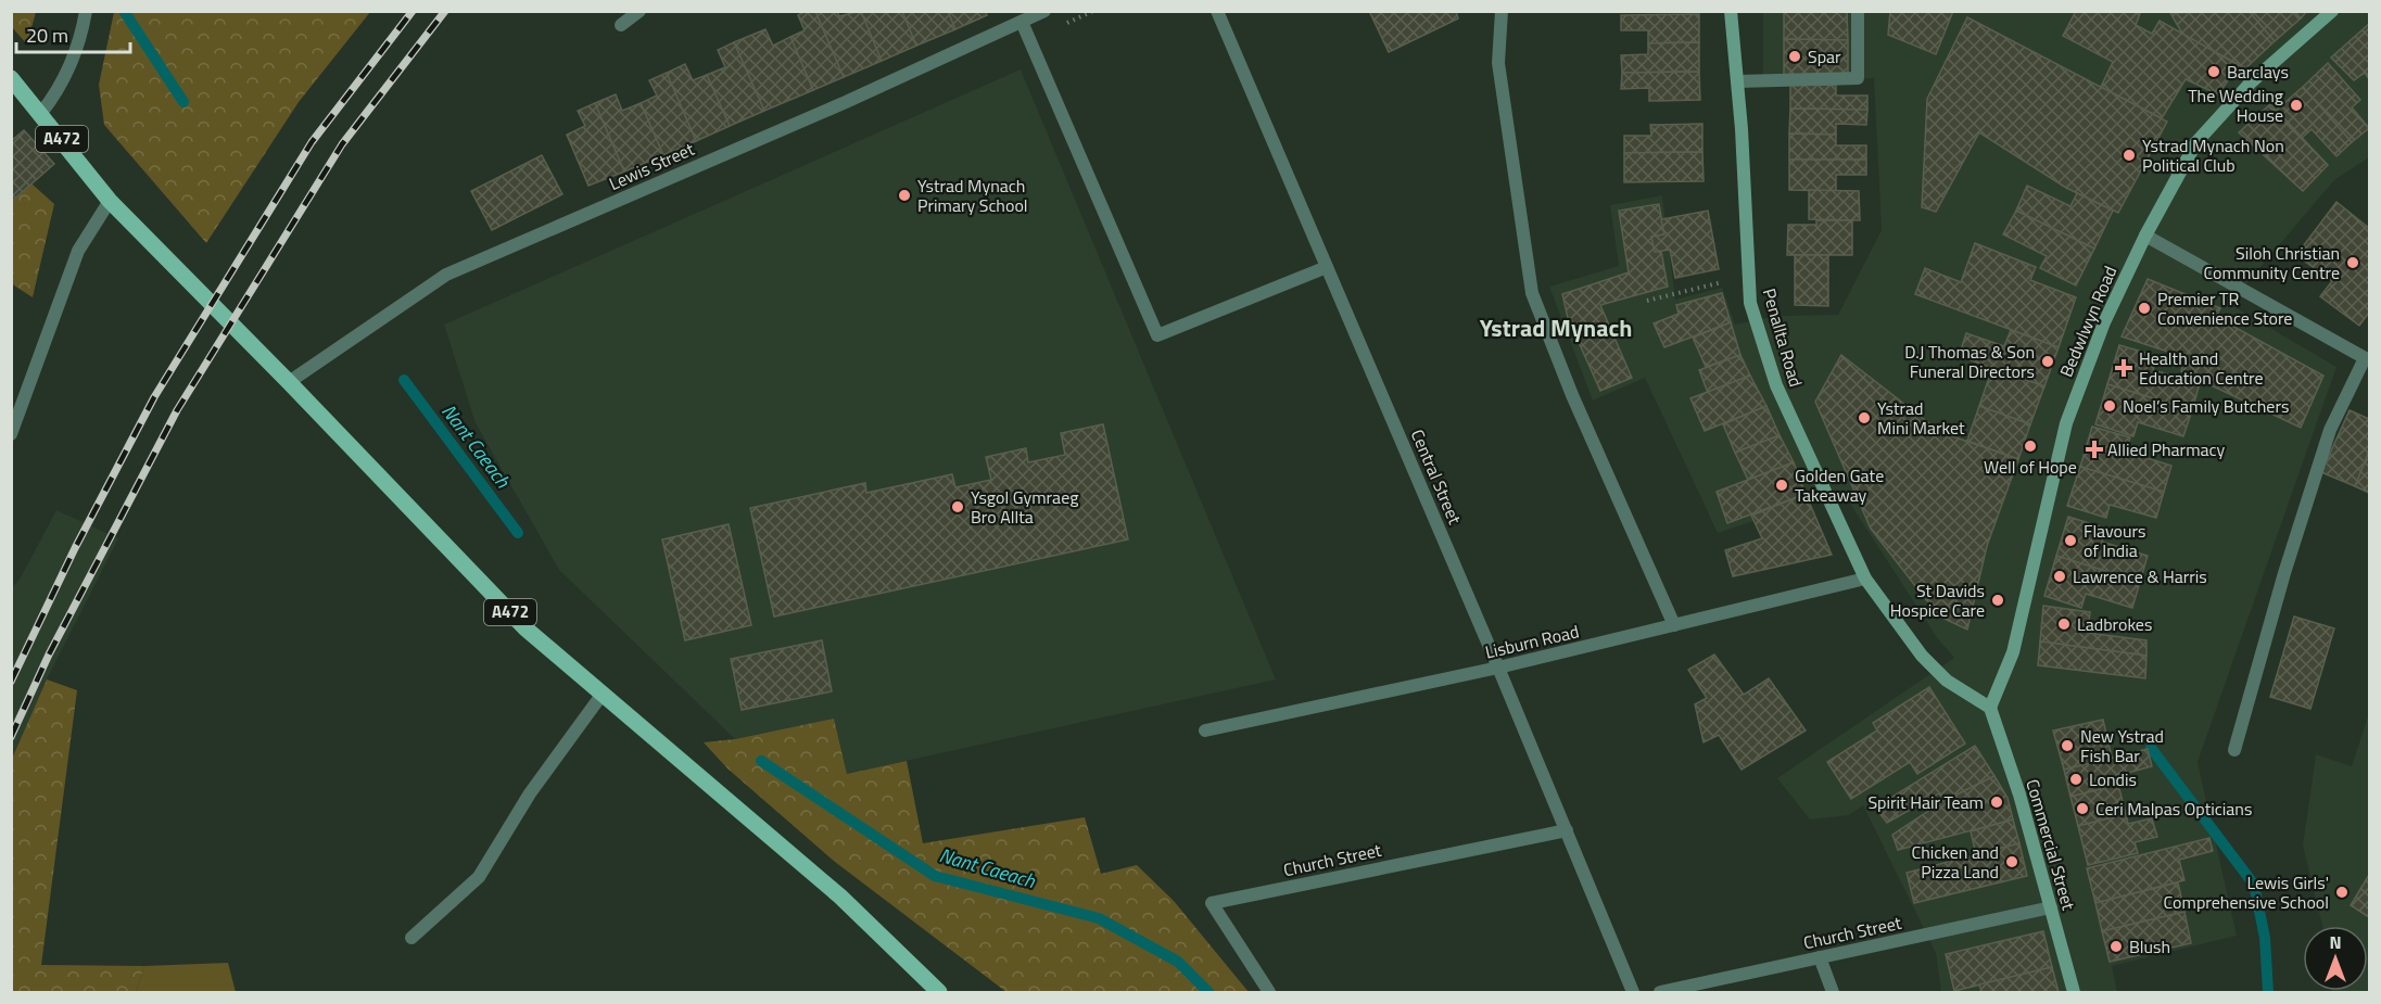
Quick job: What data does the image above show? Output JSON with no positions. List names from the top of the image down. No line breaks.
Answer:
{"streets":{"main road":["A472"],"street":["Lewis Street","Bedwlwyn Road","Penallta Road","Central Street","Lisburn Road","Commercial Street","Church Street"]},"crossings":[["A472","Lewis Street"],["Bedwlwyn Road","Penallta Road"],["Bedwlwyn Road","Commercial Street"],["Penallta Road","Lisburn Road"],["Penallta Road","Commercial Street"],["Central Street","Lisburn Road"],["Central Street","Church Street"],["Commercial Street","Church Street"]],"districts":["Ystrad Mynach"],"water":["Nant Caeach"],"places":{"other":["Spar","Barclays","The Wedding House","Ystrad Mynach Non Political Club","Ystrad Mynach Primary School","Siloh Christian Community Centre","Premier TR Convenience Store","D.J Thomas & Son Funeral Directors","Noel’s Family Butchers","Ystrad Mini Market","Well of Hope","Golden Gate Takeaway","Ysgol Gymraeg Bro Allta","Flavours of India","Lawrence & Harris","St Davids Hospice Care","Ladbrokes","New Ystrad Fish Bar","Londis","Spirit Hair Team","Ceri Malpas Opticians","Chicken and Pizza Land","Lewis Girls' Comprehensive School","Blush"],"health":["Health and Education Centre","Allied Pharmacy"]},"scale_bar":"20 m","north":"top"}
